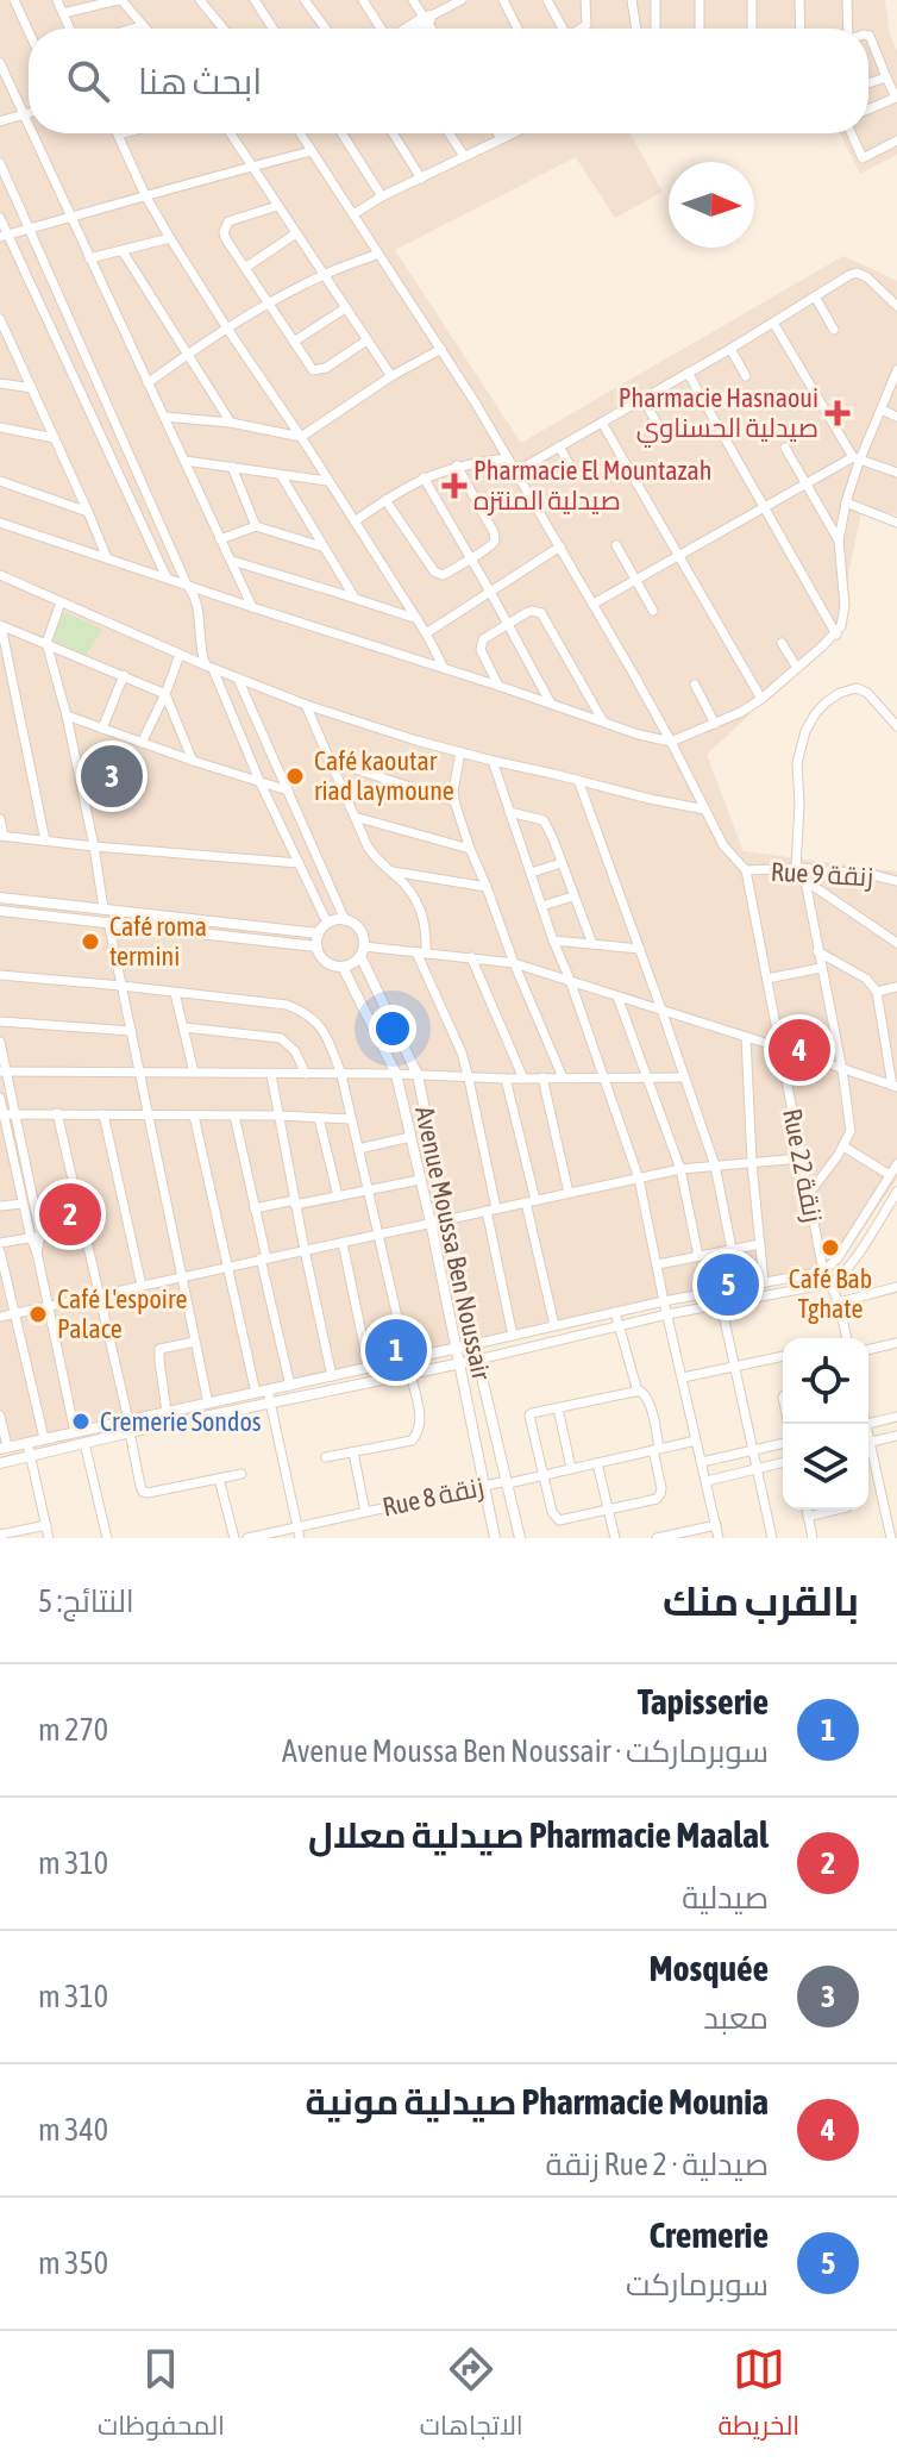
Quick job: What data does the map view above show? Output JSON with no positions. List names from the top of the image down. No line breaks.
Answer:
{"streets":{"street":["Rue 9 زنقة","Rue 22 زنقة","Avenue Moussa Ben Noussair","Rue 8 زنقة"]},"crossings":[["Rue 9 زنقة","Rue 22 زنقة"],["Avenue Moussa Ben Noussair","Rue 8 زنقة"]],"places":{"health":["Pharmacie Hasnaoui صيدلية الحسناوي","Pharmacie El Mountazah صيدلية المنتزه"],"other":["Café kaoutar riad laymoune","Café roma termini","Café Bab Tghate","Café L'espoire Palace","Cremerie Sondos"]},"north":"right","page":{"search":"ابحث هنا","pins":["3","4","2","5","1"],"heading":["بالقرب منك","النتائج: 5"],"list":[{"mark":"1","name":"Tapisserie","note":"سوبرماركت · Avenue Moussa Ben Noussair","value":"270 m"},{"mark":"2","name":"Pharmacie Maalal صيدلية معلال","note":"صيدلية","value":"310 m"},{"mark":"3","name":"Mosquée","note":"معبد","value":"310 m"},{"mark":"4","name":"Pharmacie Mounia صيدلية مونية","note":"صيدلية · Rue 2 زنقة","value":"340 m"},{"mark":"5","name":"Cremerie","note":"سوبرماركت","value":"350 m"}],"nav":["الخريطة","الاتجاهات","المحفوظات"]}}
